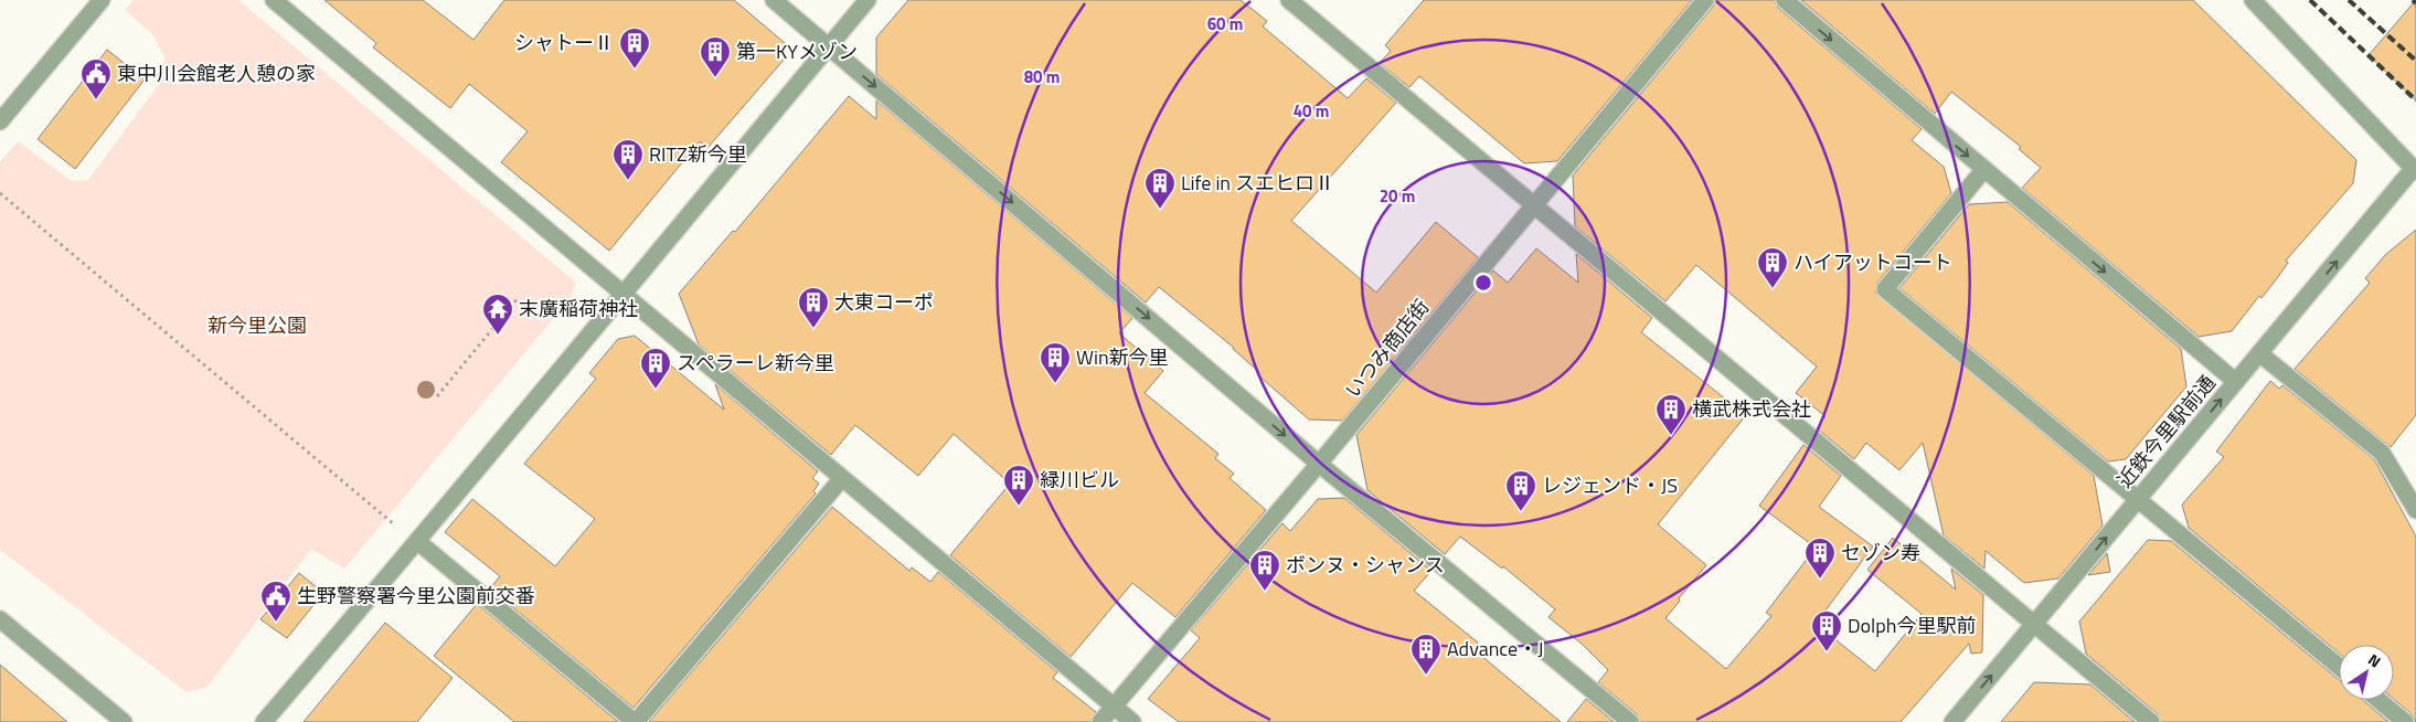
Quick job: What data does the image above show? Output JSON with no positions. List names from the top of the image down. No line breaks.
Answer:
{"streets":{"street":["いつみ商店街","近鉄今里駅前通"]},"one_way":["近鉄今里駅前通"],"parks":["新今里公園"],"places":{"building":["シャトーⅡ","第一KYメゾン","RITZ新今里","Life in スエヒロⅡ","ハイアットコート","大東コーポ","Win新今里","スペラーレ新今里","横武株式会社","緑川ビル","レジェンド・JS","セゾン寿","ボンヌ・シャンス","Dolph今里駅前","Advance・J"],"public building":["東中川会館老人憩の家","生野警察署今里公園前交番"],"temple":["末廣稲荷神社"]},"north":"top right","rings":["60 m","80 m","40 m","20 m"]}
